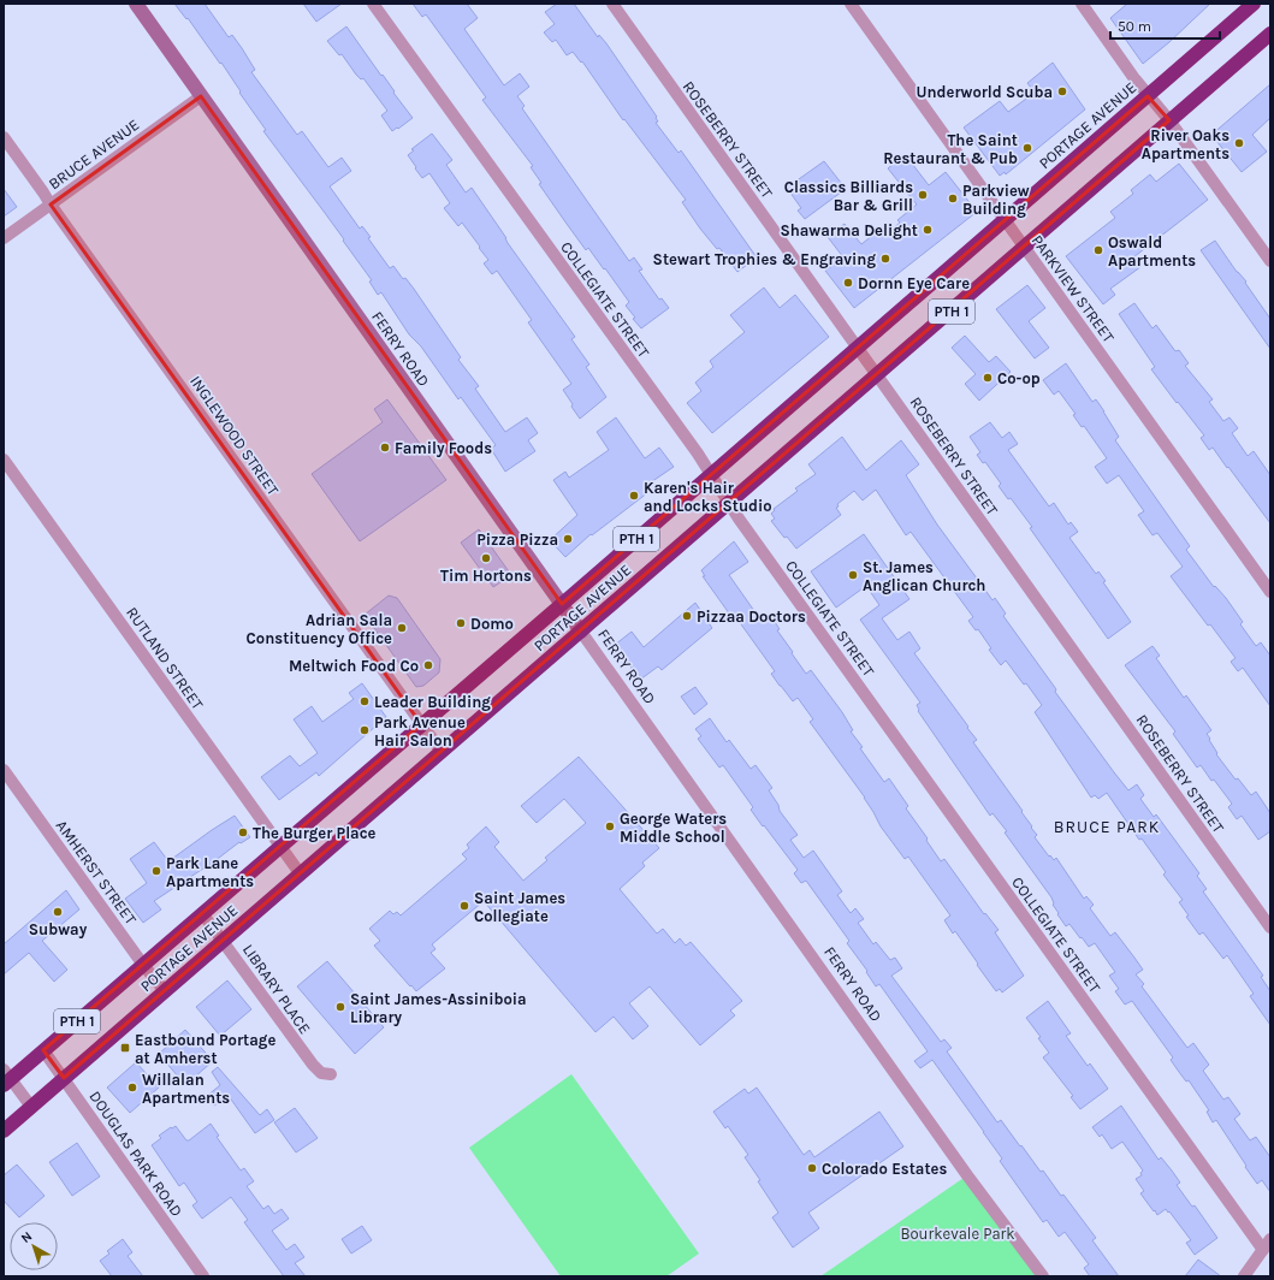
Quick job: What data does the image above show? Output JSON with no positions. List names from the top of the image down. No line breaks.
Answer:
{"streets":{"highway":["PORTAGE AVENUE","PTH 1"],"main road":["FERRY ROAD"],"street":["ROSEBERRY STREET","BRUCE AVENUE","PARKVIEW STREET","COLLEGIATE STREET","INGLEWOOD STREET","RUTLAND STREET","AMHERST STREET","LIBRARY PLACE","DOUGLAS PARK ROAD"]},"crossings":[["PORTAGE AVENUE","ROSEBERRY STREET"],["PORTAGE AVENUE","PARKVIEW STREET"],["PORTAGE AVENUE","COLLEGIATE STREET"],["PORTAGE AVENUE","FERRY ROAD"],["PORTAGE AVENUE","INGLEWOOD STREET"],["PORTAGE AVENUE","RUTLAND STREET"],["PORTAGE AVENUE","AMHERST STREET"],["PORTAGE AVENUE","LIBRARY PLACE"],["PORTAGE AVENUE","DOUGLAS PARK ROAD"],["BRUCE AVENUE","FERRY ROAD"],["BRUCE AVENUE","INGLEWOOD STREET"]],"districts":["BRUCE PARK"],"parks":["Bourkevale Park"],"places":{"other":["Underworld Scuba","River Oaks Apartments","The Saint Restaurant & Pub","Classics Billiards Bar & Grill","Parkview Building","Shawarma Delight","Oswald Apartments","Stewart Trophies & Engraving","Dornn Eye Care","Co-op","Family Foods","Karen's Hair and Locks Studio","Pizza Pizza","Tim Hortons","St. James Anglican Church","Pizzaa Doctors","Domo","Adrian Sala Constituency Office","Meltwich Food Co","Leader Building","Park Avenue Hair Salon","George Waters Middle School","The Burger Place","Park Lane Apartments","Saint James Collegiate","Subway","Saint James-Assiniboia Library","Willalan Apartments","Colorado Estates"],"transit":["Eastbound Portage at Amherst"]},"scale_bar":"50 m","north":"top left"}
